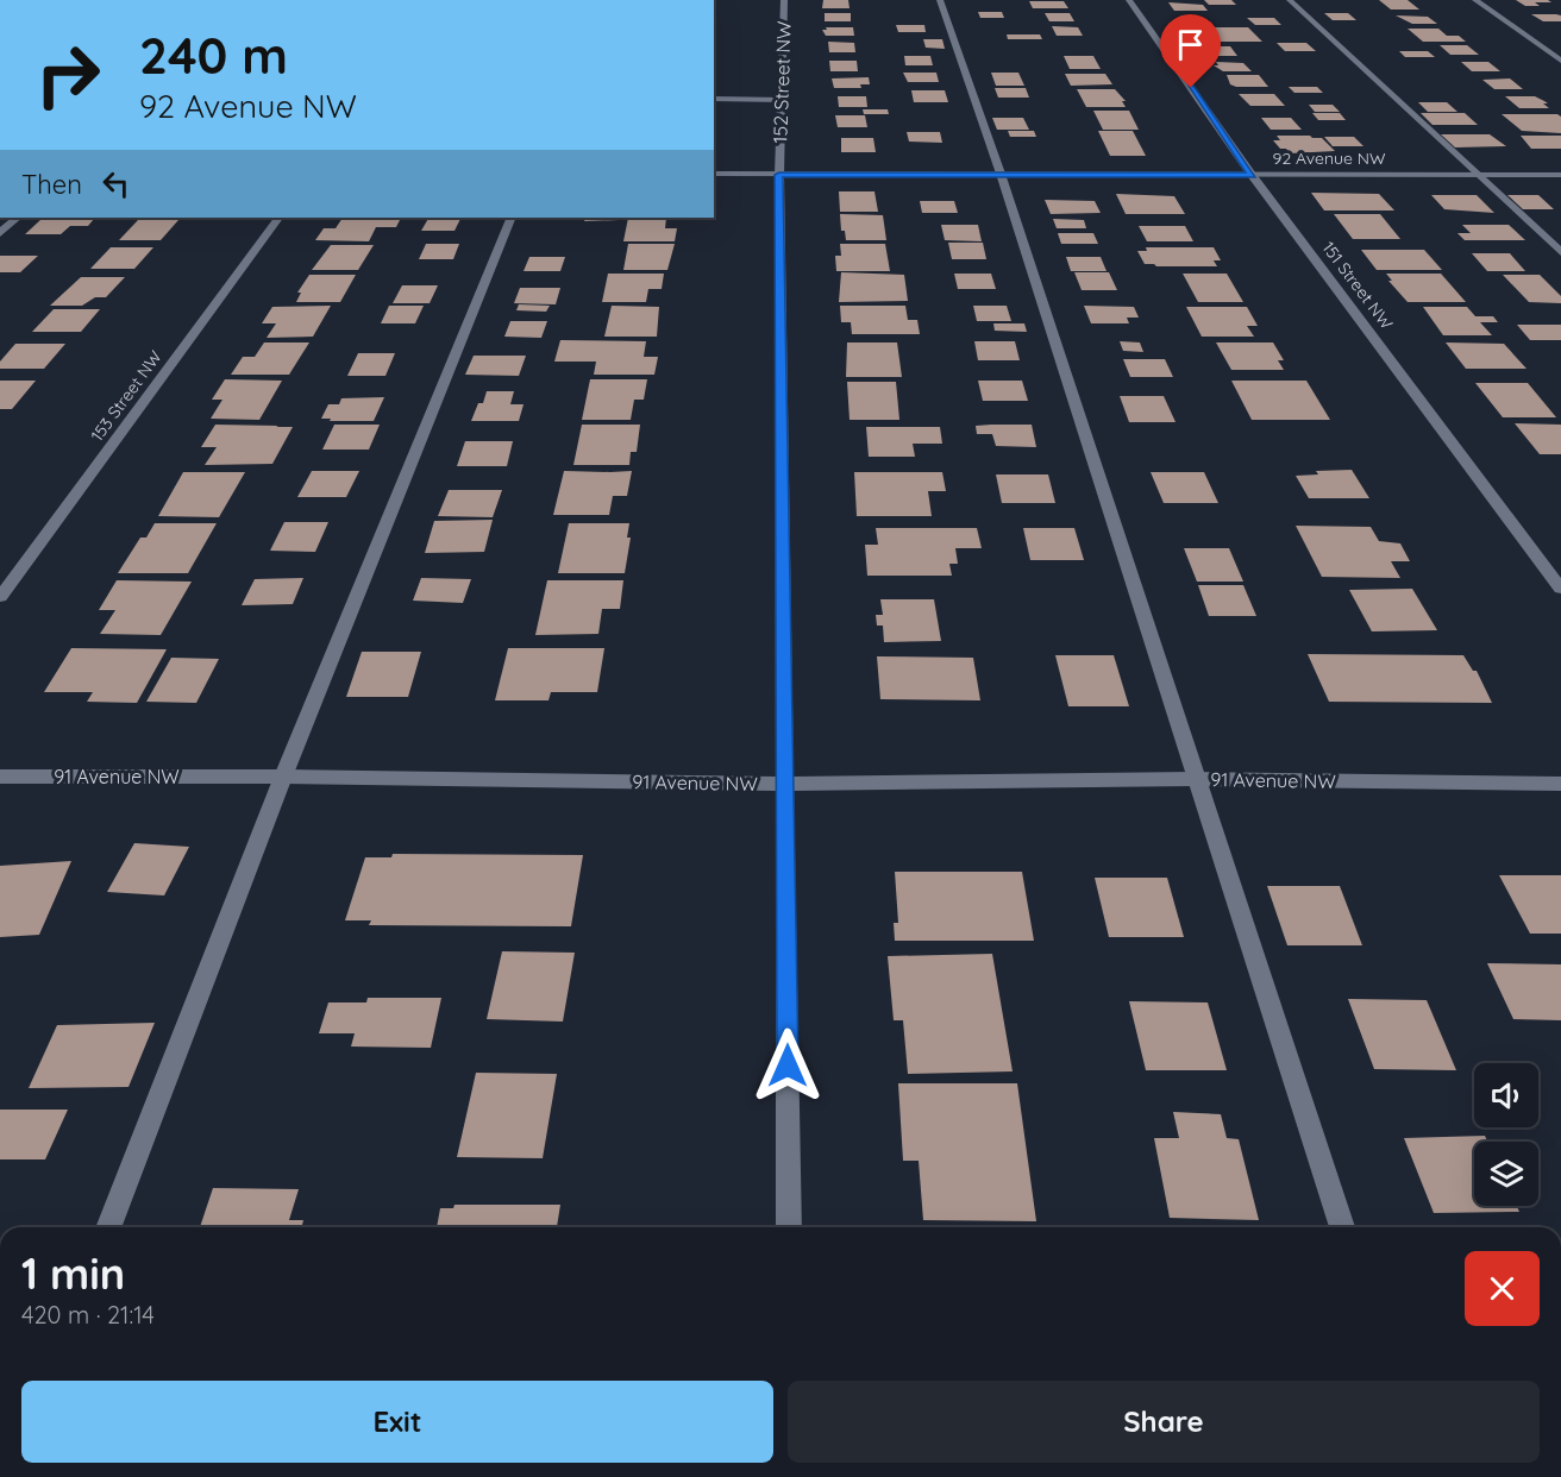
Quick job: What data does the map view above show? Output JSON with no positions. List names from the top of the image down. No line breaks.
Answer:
{"streets":{"street":["152 Street NW","92 Avenue NW","151 Street NW","153 Street NW","91 Avenue NW"]},"crossings":[["152 Street NW","92 Avenue NW"],["152 Street NW","91 Avenue NW"],["92 Avenue NW","151 Street NW"]],"page":{"turn":["240 m","92 Avenue NW"],"then":"Then","heading":["1 min","420 m · 21:14"],"buttons":["Exit","Share"]}}
